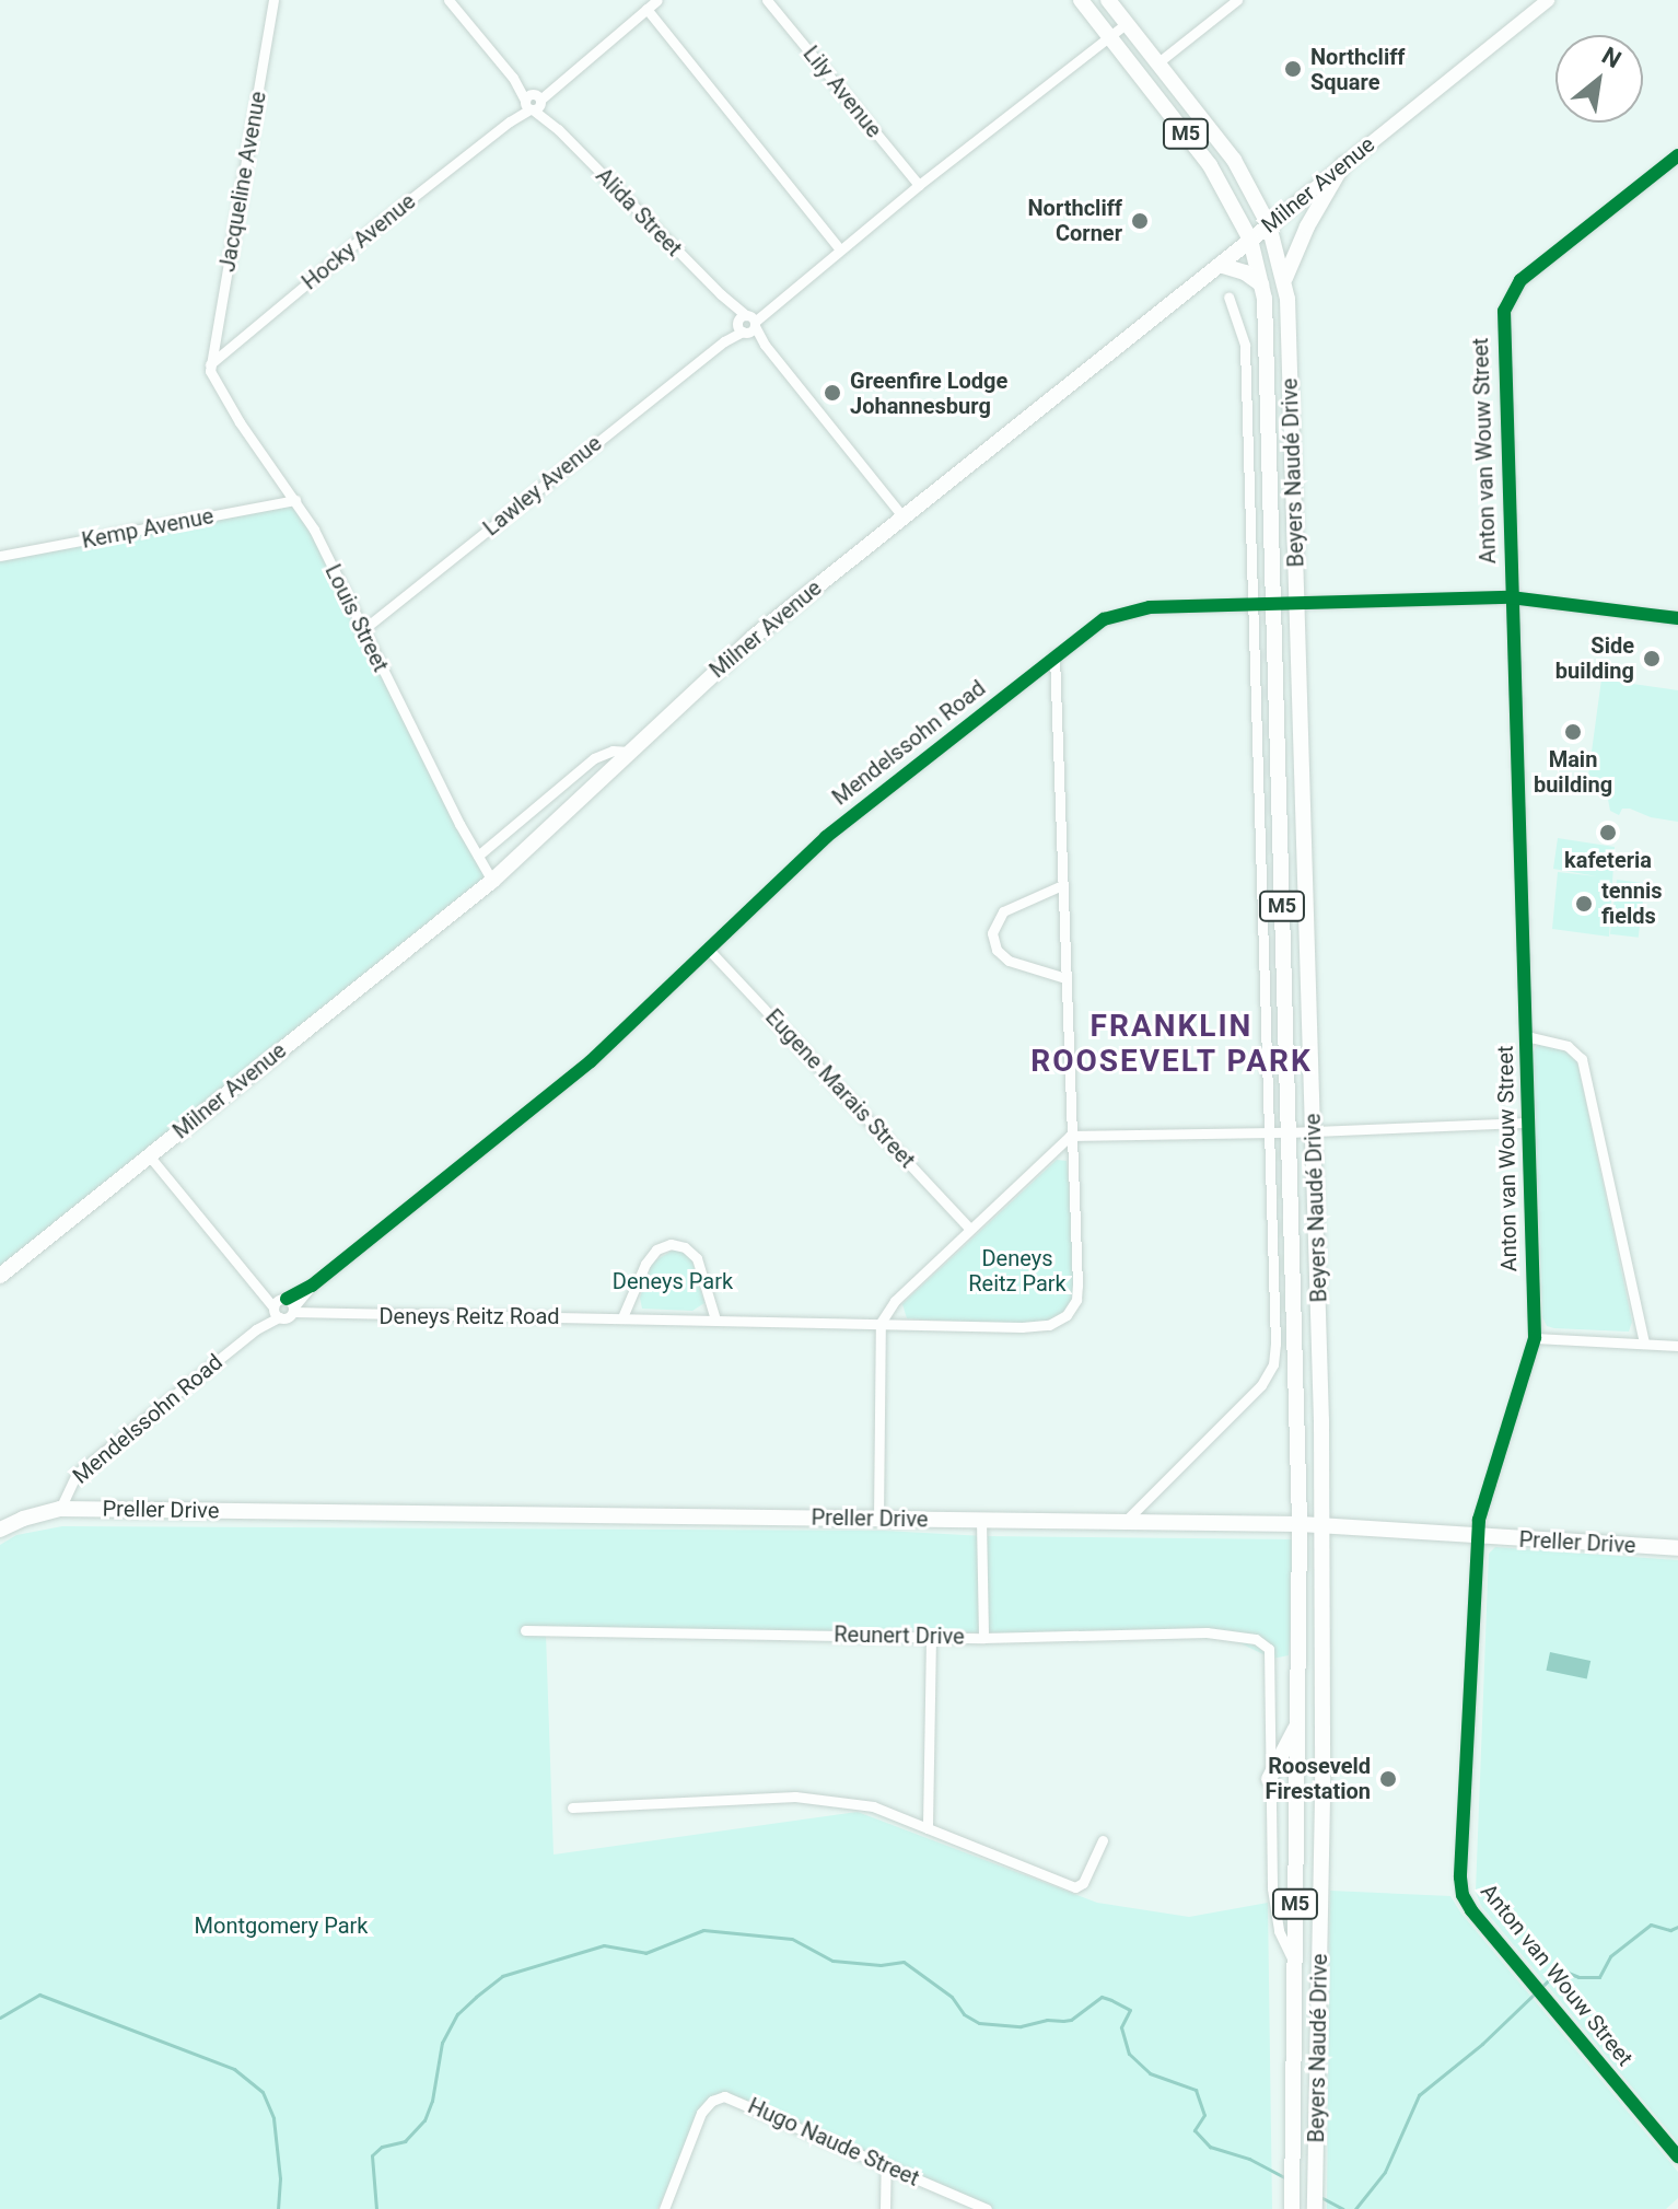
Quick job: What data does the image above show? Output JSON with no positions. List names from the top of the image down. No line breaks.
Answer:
{"streets":{"main road":["M5","Milner Avenue","Beyers Naudé Drive","Mendelssohn Road","Preller Drive"],"street":["Lily Avenue","Jacqueline Avenue","Alida Street","Hocky Avenue","Anton van Wouw Street","Lawley Avenue","Kemp Avenue","Louis Street","Eugene Marais Street","Deneys Reitz Road","Reunert Drive","Hugo Naude Street"]},"crossings":[["Lily Avenue","Lawley Avenue"],["Jacqueline Avenue","Hocky Avenue"],["Jacqueline Avenue","Louis Street"],["Milner Avenue","Alida Street"],["Milner Avenue","Beyers Naudé Drive"],["Milner Avenue","Louis Street"],["Alida Street","Hocky Avenue"],["Alida Street","Lawley Avenue"],["Hocky Avenue","Louis Street"],["Anton van Wouw Street","Mendelssohn Road"],["Anton van Wouw Street","Preller Drive"],["Beyers Naudé Drive","Lawley Avenue"],["Beyers Naudé Drive","Mendelssohn Road"],["Beyers Naudé Drive","Preller Drive"],["Beyers Naudé Drive","Reunert Drive"],["Lawley Avenue","Louis Street"],["Kemp Avenue","Louis Street"],["Mendelssohn Road","Eugene Marais Street"],["Mendelssohn Road","Deneys Reitz Road"],["Mendelssohn Road","Preller Drive"]],"districts":["FRANKLIN ROOSEVELT PARK"],"parks":["Deneys Reitz Park","Deneys Park","Montgomery Park"],"places":["Northcliff Square","Northcliff Corner","Greenfire Lodge Johannesburg","Side building","Main building","kafeteria","tennis fields","Rooseveld Firestation"],"north":"top right"}
